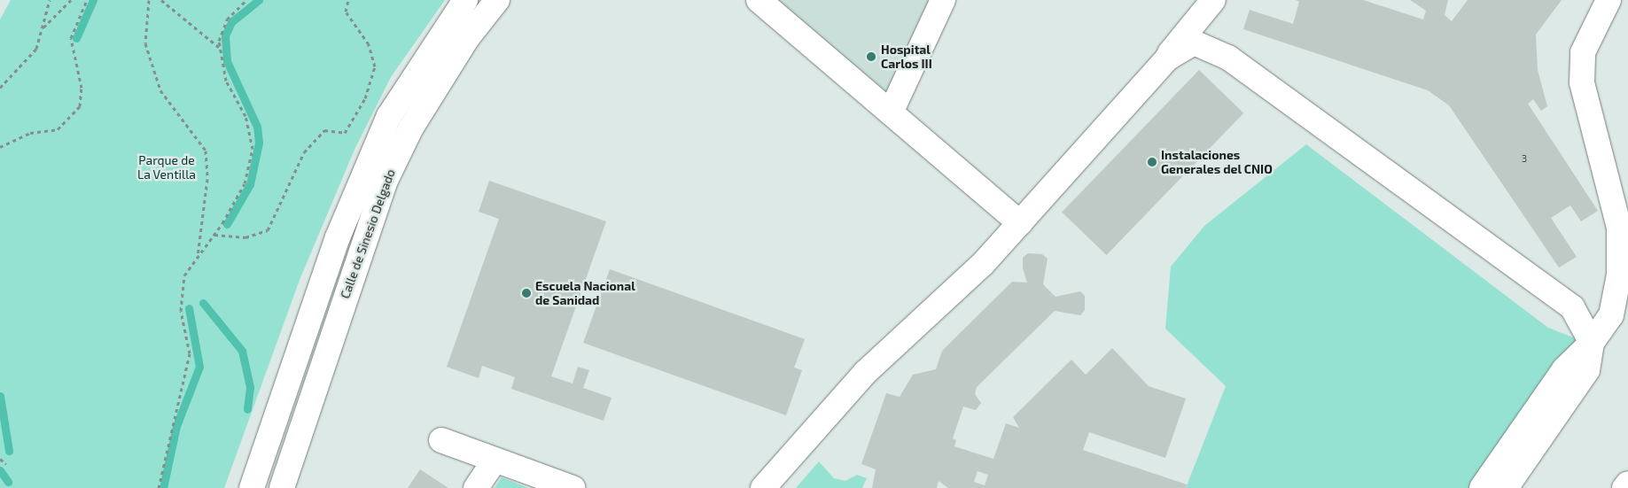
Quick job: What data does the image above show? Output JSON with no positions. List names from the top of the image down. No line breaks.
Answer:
{"streets":{"main road":["Calle de Sinesio Delgado"]},"parks":["Parque de La Ventilla"],"places":["Hospital Carlos III","Instalaciones Generales del CNIO","Escuela Nacional de Sanidad"],"house_numbers":["3"]}
